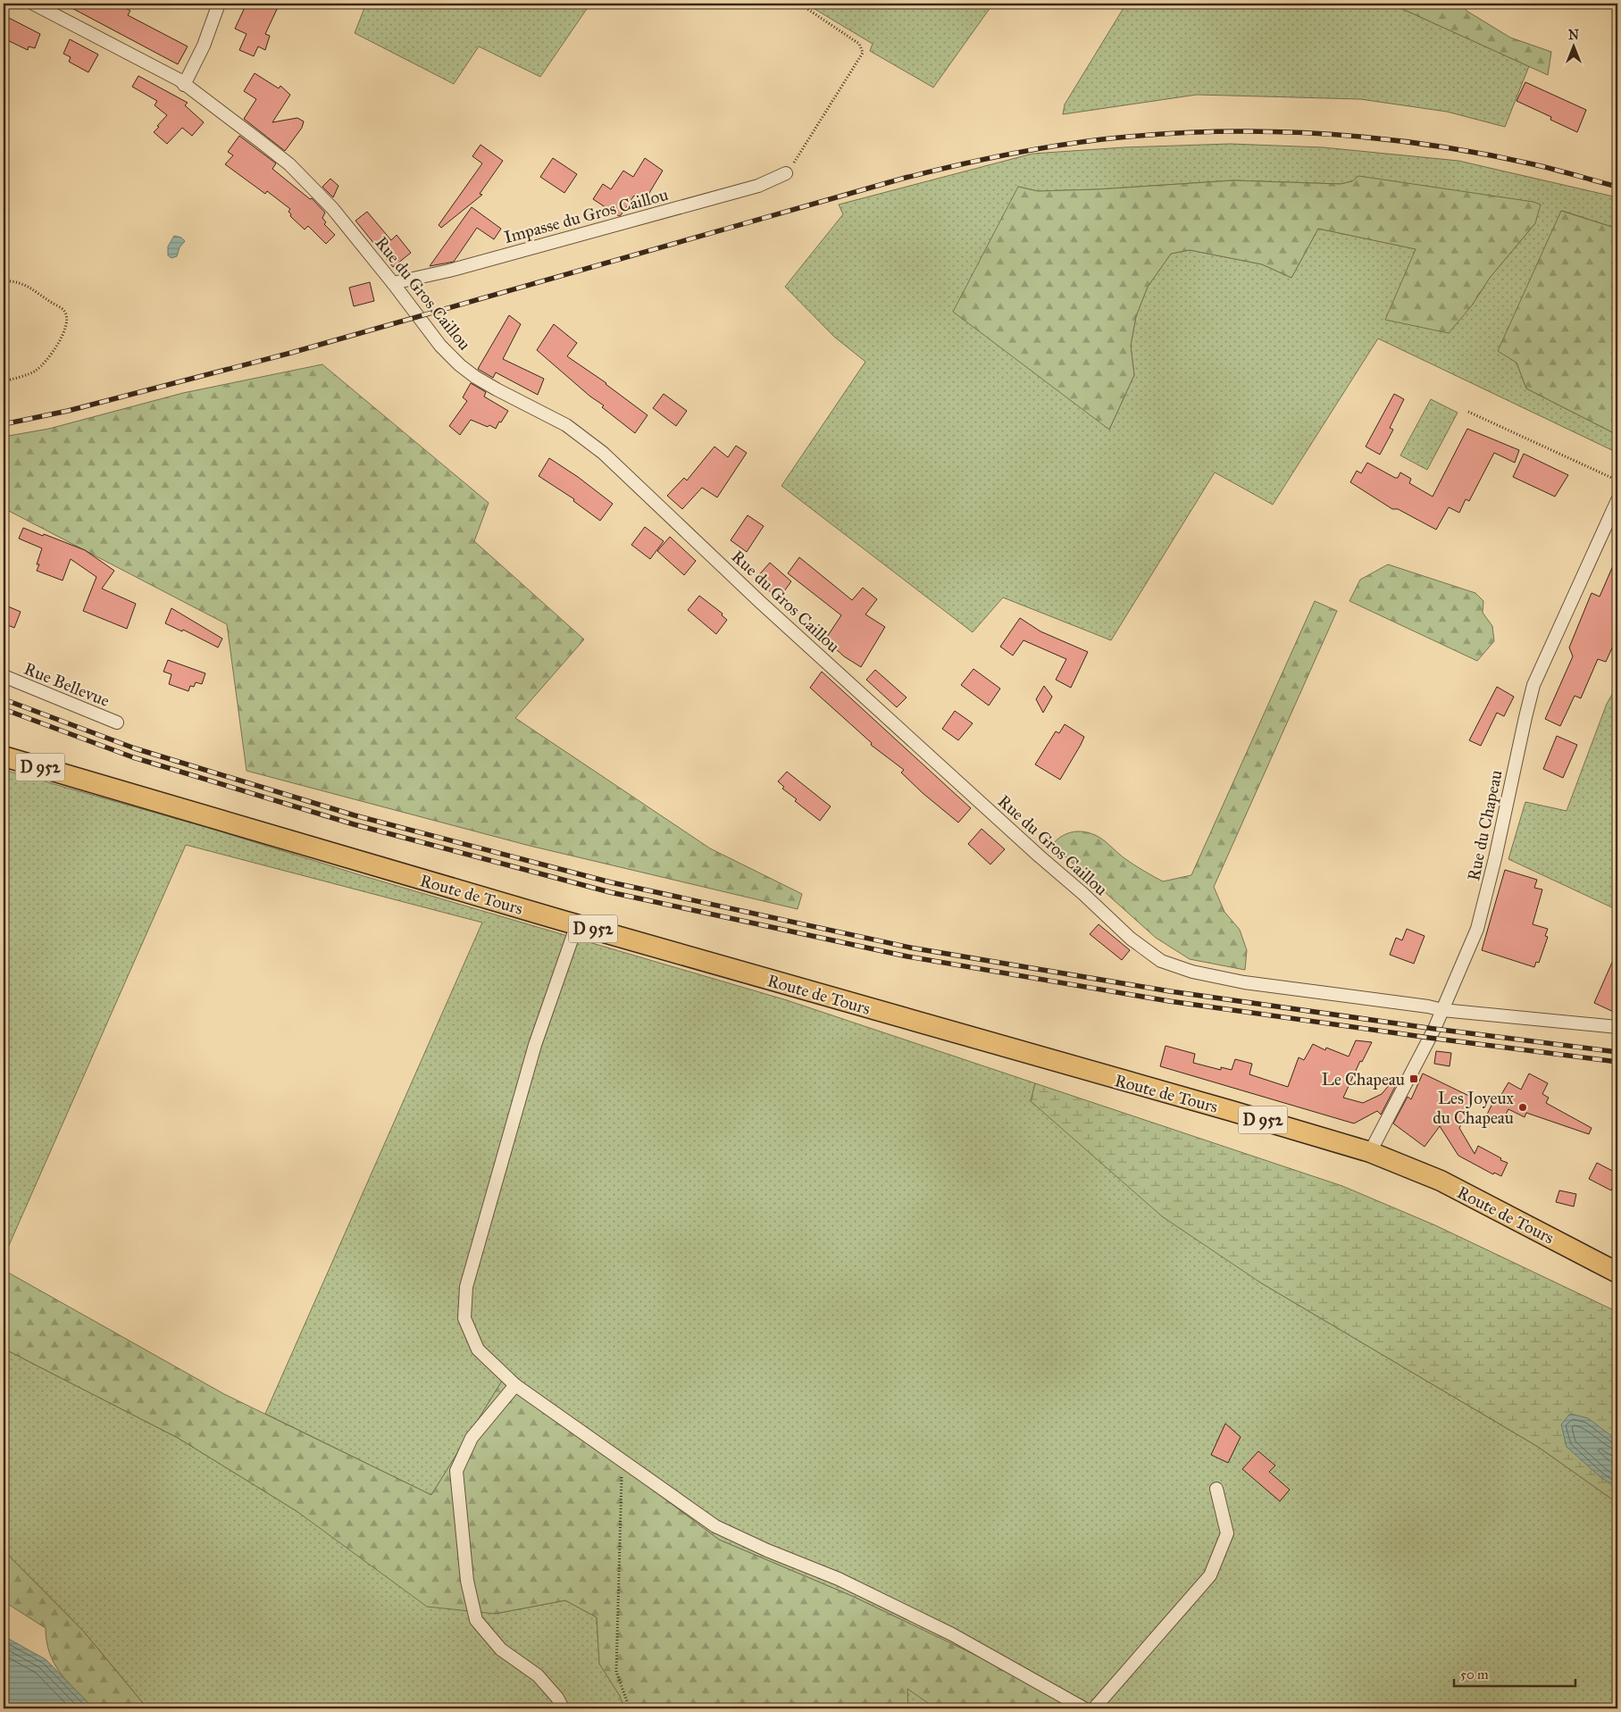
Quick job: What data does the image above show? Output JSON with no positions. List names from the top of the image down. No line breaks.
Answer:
{"streets":{"main road":["D 952","Route de Tours"],"street":["Impasse du Gros Caillou","Rue du Gros Caillou","Rue Bellevue","Rue du Chapeau"]},"crossings":[["Impasse du Gros Caillou","Rue du Gros Caillou"],["Rue du Gros Caillou","Rue du Chapeau"],["Rue du Chapeau","Route de Tours"]],"places":{"transit":["Le Chapeau"],"other":["Les Joyeux du Chapeau"]},"scale_bar":"50 m","north":"top"}
